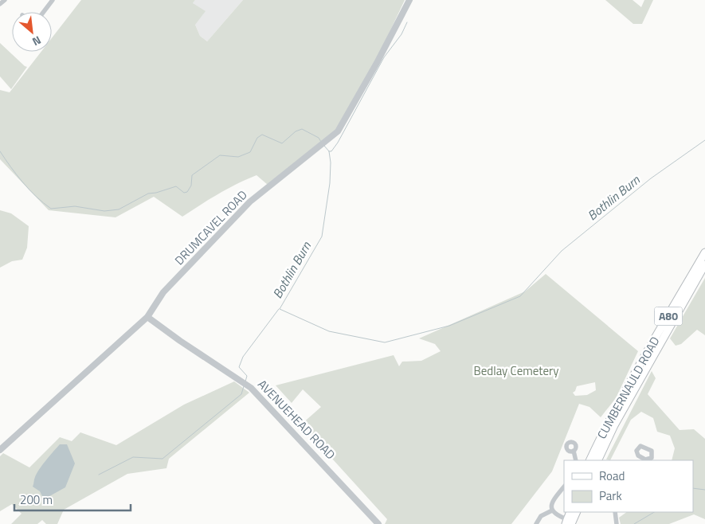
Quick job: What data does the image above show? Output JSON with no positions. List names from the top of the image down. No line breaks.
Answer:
{"streets":{"main road":["A80","CUMBERNAULD ROAD"],"street":["DRUMCAVEL ROAD","AVENUEHEAD ROAD"]},"crossings":[["DRUMCAVEL ROAD","AVENUEHEAD ROAD"]],"water":["Bothlin Burn"],"parks":["Bedlay Cemetery"],"legend":["Road","Park"],"scale_bar":"200 m","north":"bottom right"}
